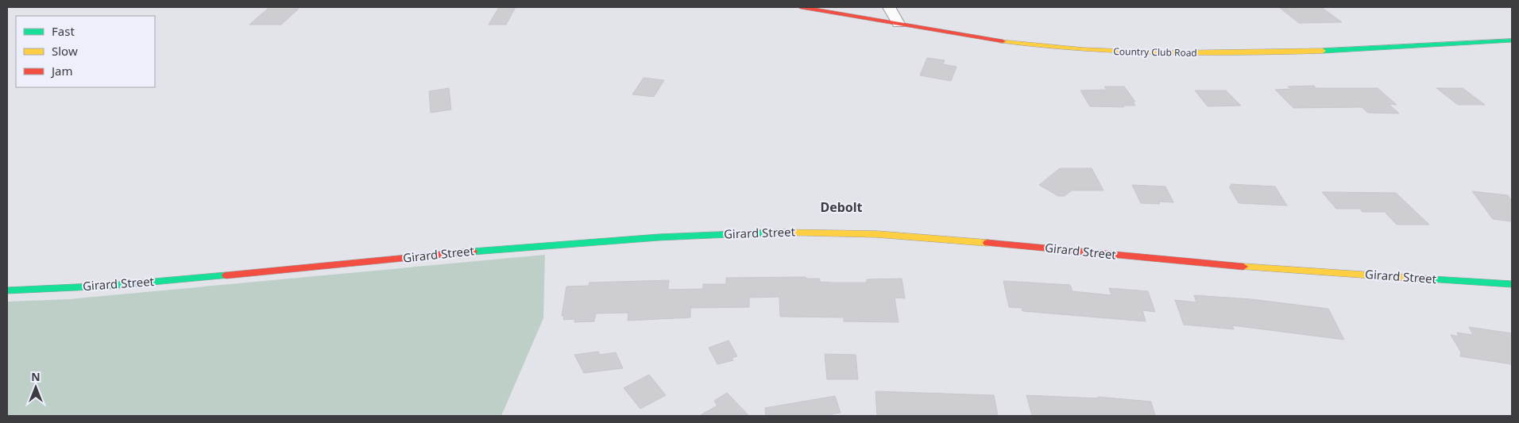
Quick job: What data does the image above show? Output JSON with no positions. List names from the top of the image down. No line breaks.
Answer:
{"streets":{"street":["Country Club Road","Girard Street"]},"districts":["Debolt"],"legend":["Fast","Slow","Jam"],"north":"top"}
